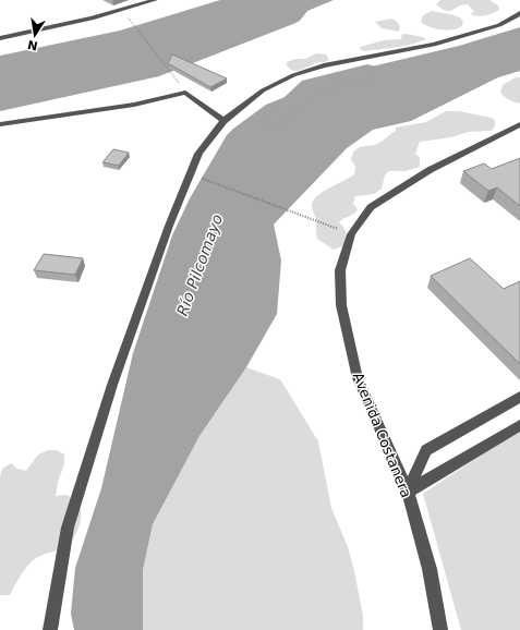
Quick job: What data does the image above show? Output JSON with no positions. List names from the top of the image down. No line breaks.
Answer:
{"streets":{"street":["Avenida Costanera"]},"water":["Río Pilcomayo"],"north":"bottom"}
